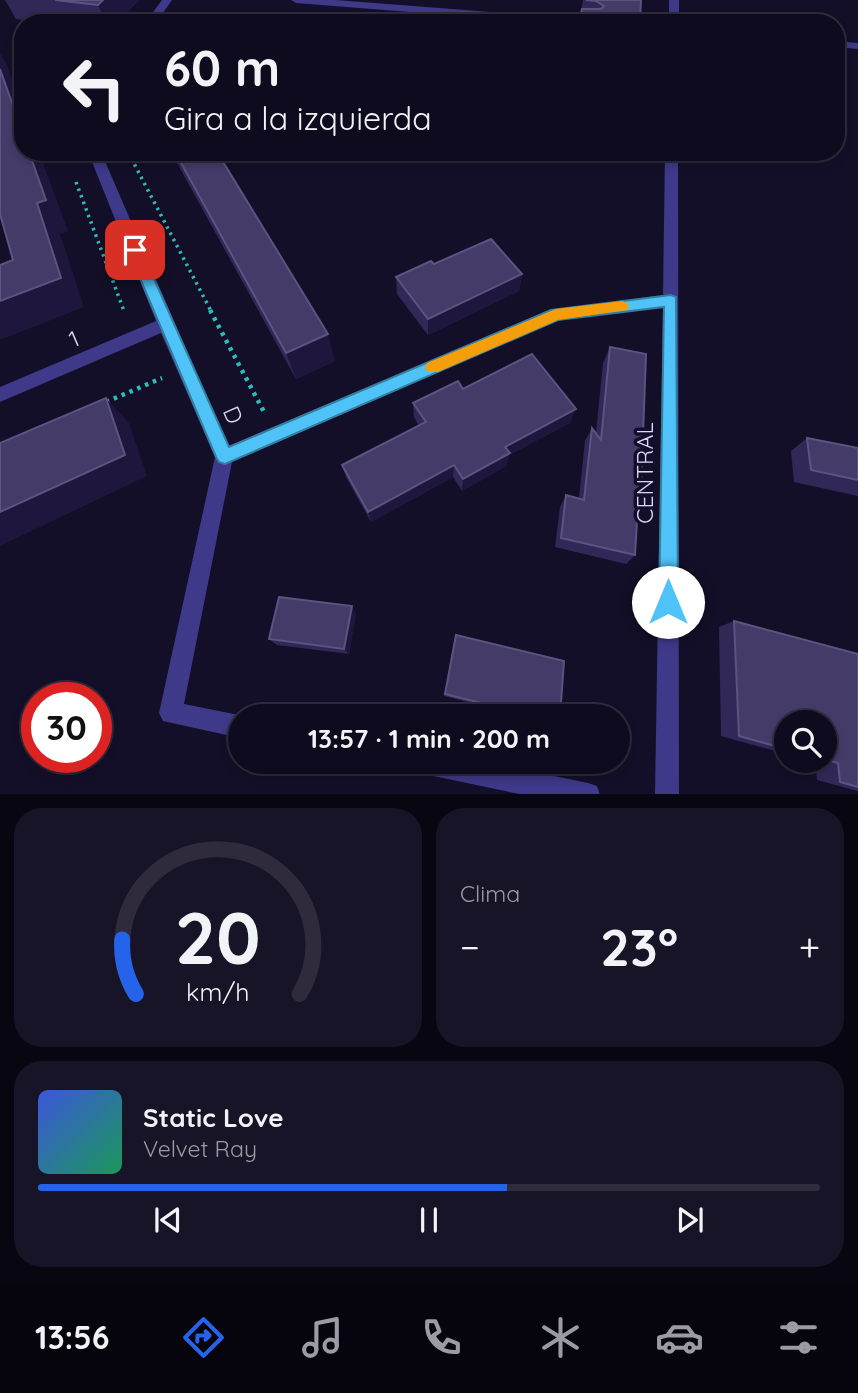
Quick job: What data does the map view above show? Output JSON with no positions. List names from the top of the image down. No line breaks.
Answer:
{"streets":{"street":["1","D","CENTRAL"]},"crossings":[["1","D"]],"page":{"turn":["60 m","Gira a la izquierda"],"limit":"30","trip":"13:57 · 1 min · 200 m","tile":"Clima","heat":["−","23°","+"],"song":["Static Love","Velvet Ray"],"tabs":"13:56","gauge":["20","km/h"]}}
